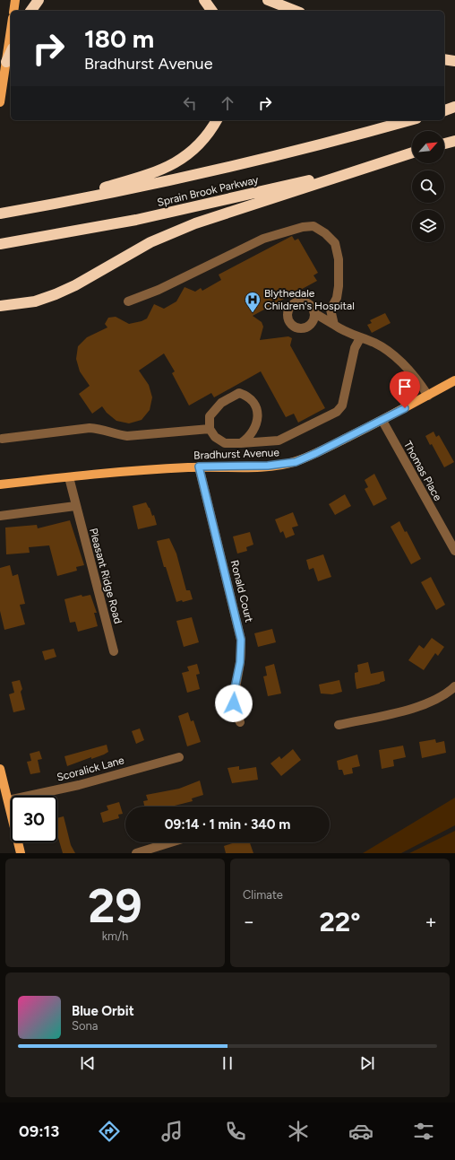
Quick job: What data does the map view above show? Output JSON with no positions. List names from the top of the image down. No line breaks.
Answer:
{"streets":{"highway":["Sprain Brook Parkway"],"main road":["Bradhurst Avenue"],"street":["Thomas Place","Pleasant Ridge Road","Ronald Court","Scoralick Lane"]},"crossings":[["Bradhurst Avenue","Thomas Place"],["Bradhurst Avenue","Pleasant Ridge Road"],["Bradhurst Avenue","Ronald Court"]],"places":{"hospital":["Blythedale Children's Hospital"]},"north":"top right","page":{"turn":["180 m","Bradhurst Avenue"],"limit":"30","trip":"09:14 · 1 min · 340 m","tile":[["29","km/h"],"Climate"],"heat":["−","22°","+"],"song":["Blue Orbit","Sona"],"tabs":"09:13"}}
